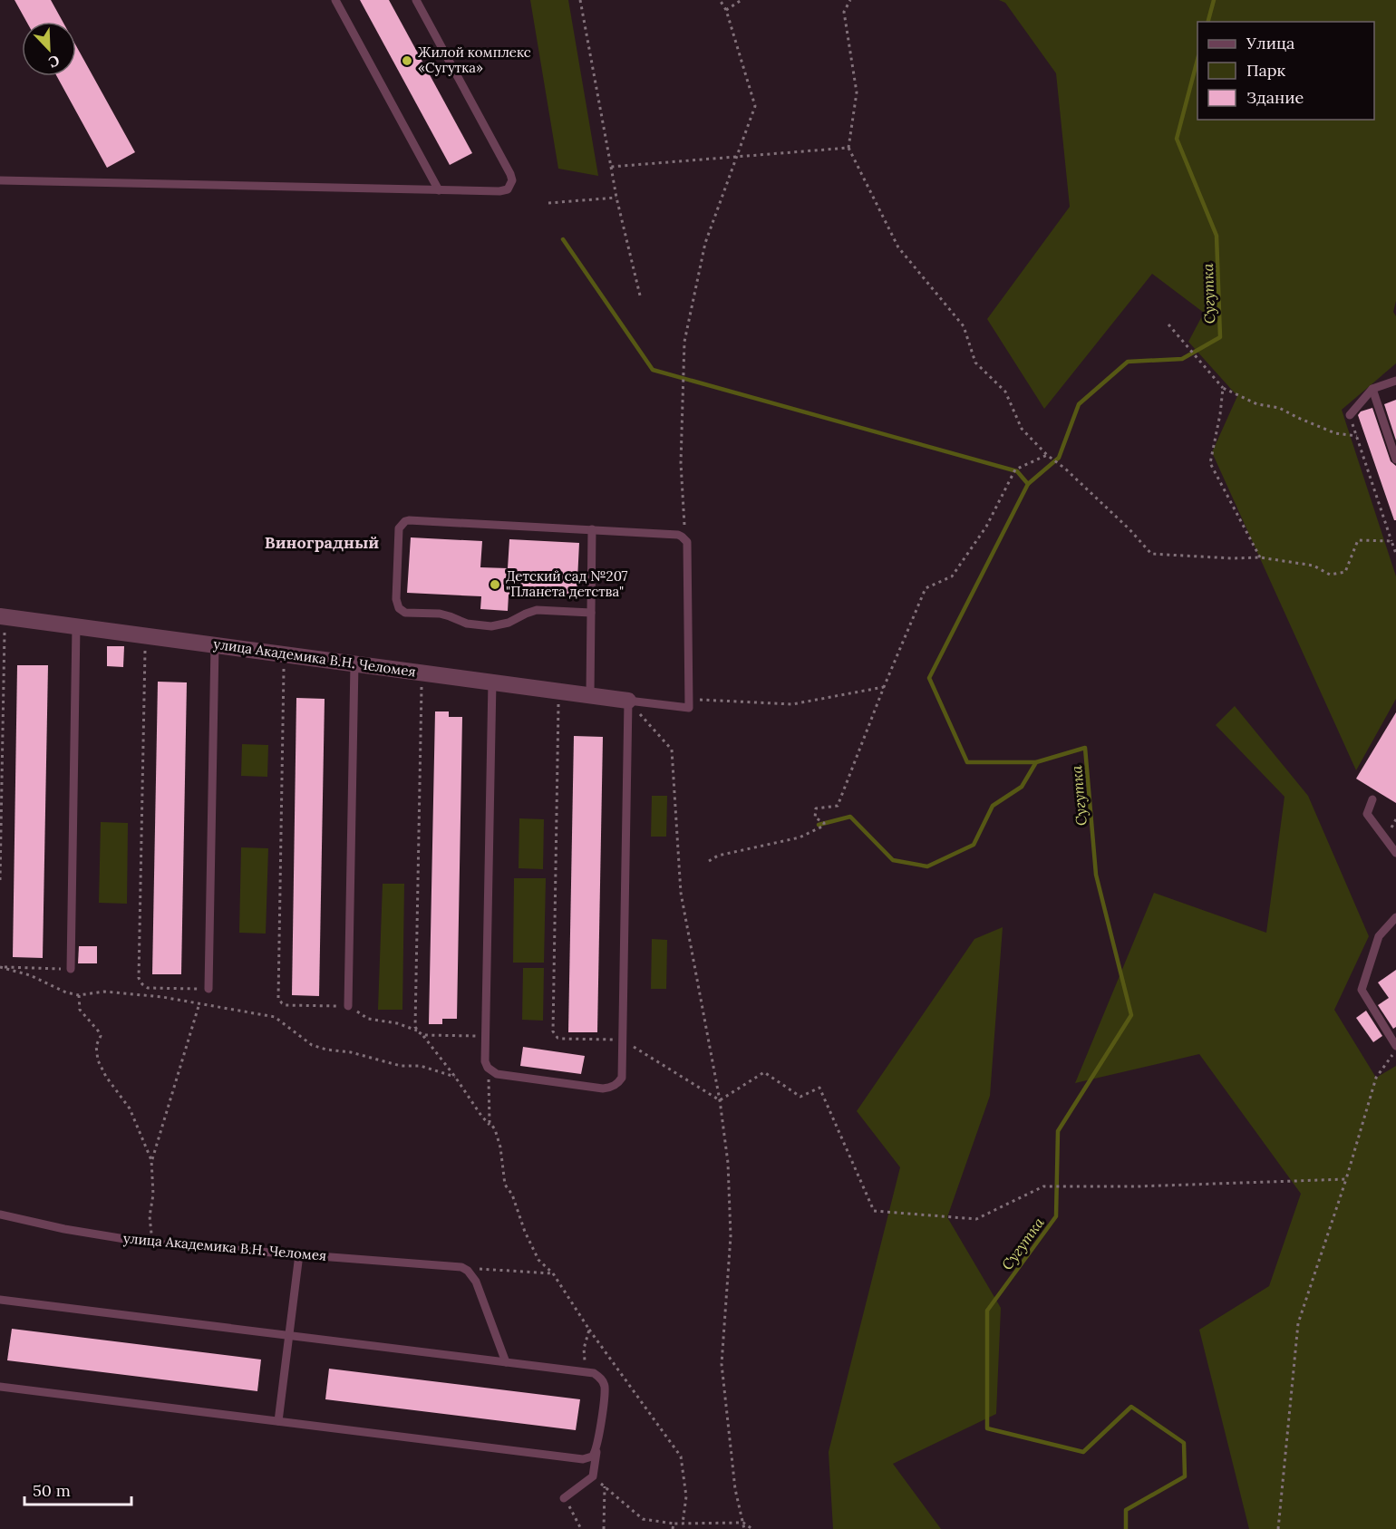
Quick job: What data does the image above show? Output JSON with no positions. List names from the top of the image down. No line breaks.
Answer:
{"streets":{"street":["улица Академика В.Н. Челомея"]},"districts":["Виноградный"],"water":["Сугутка"],"places":["Жилой комплекс «Сугутка»","Детский сад №207 \"Планета детства\""],"legend":["Улица","Парк","Здание"],"scale_bar":"50 m","north":"bottom right"}
